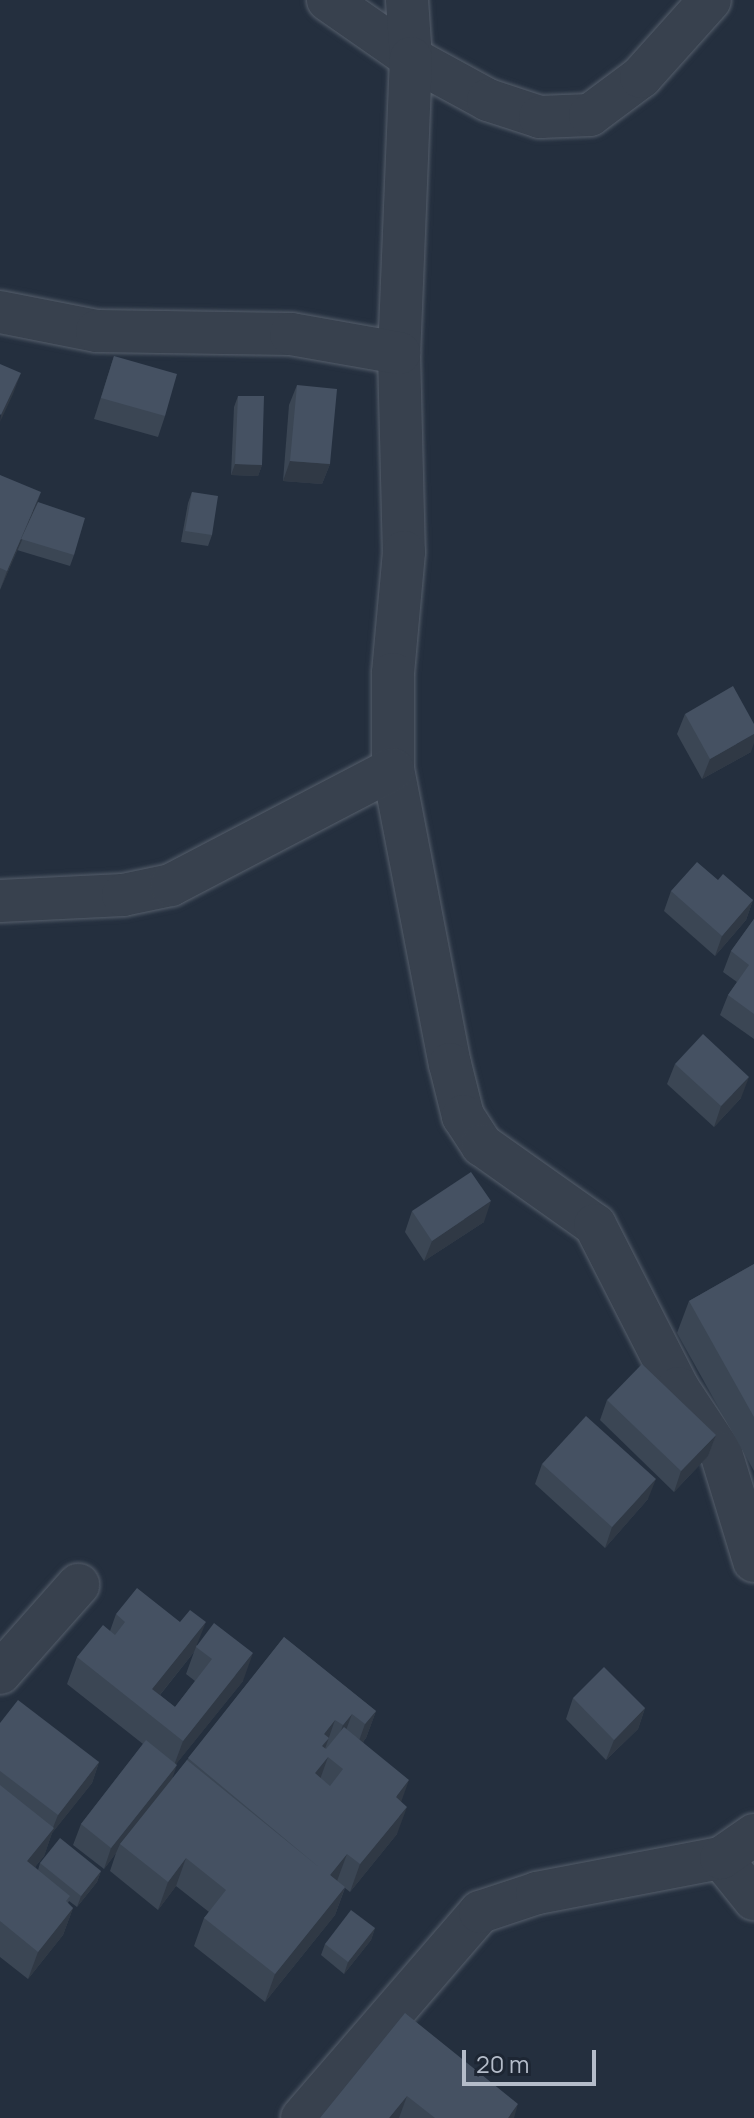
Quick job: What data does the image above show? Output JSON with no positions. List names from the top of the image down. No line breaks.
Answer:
{"scale_bar":"20 m"}
